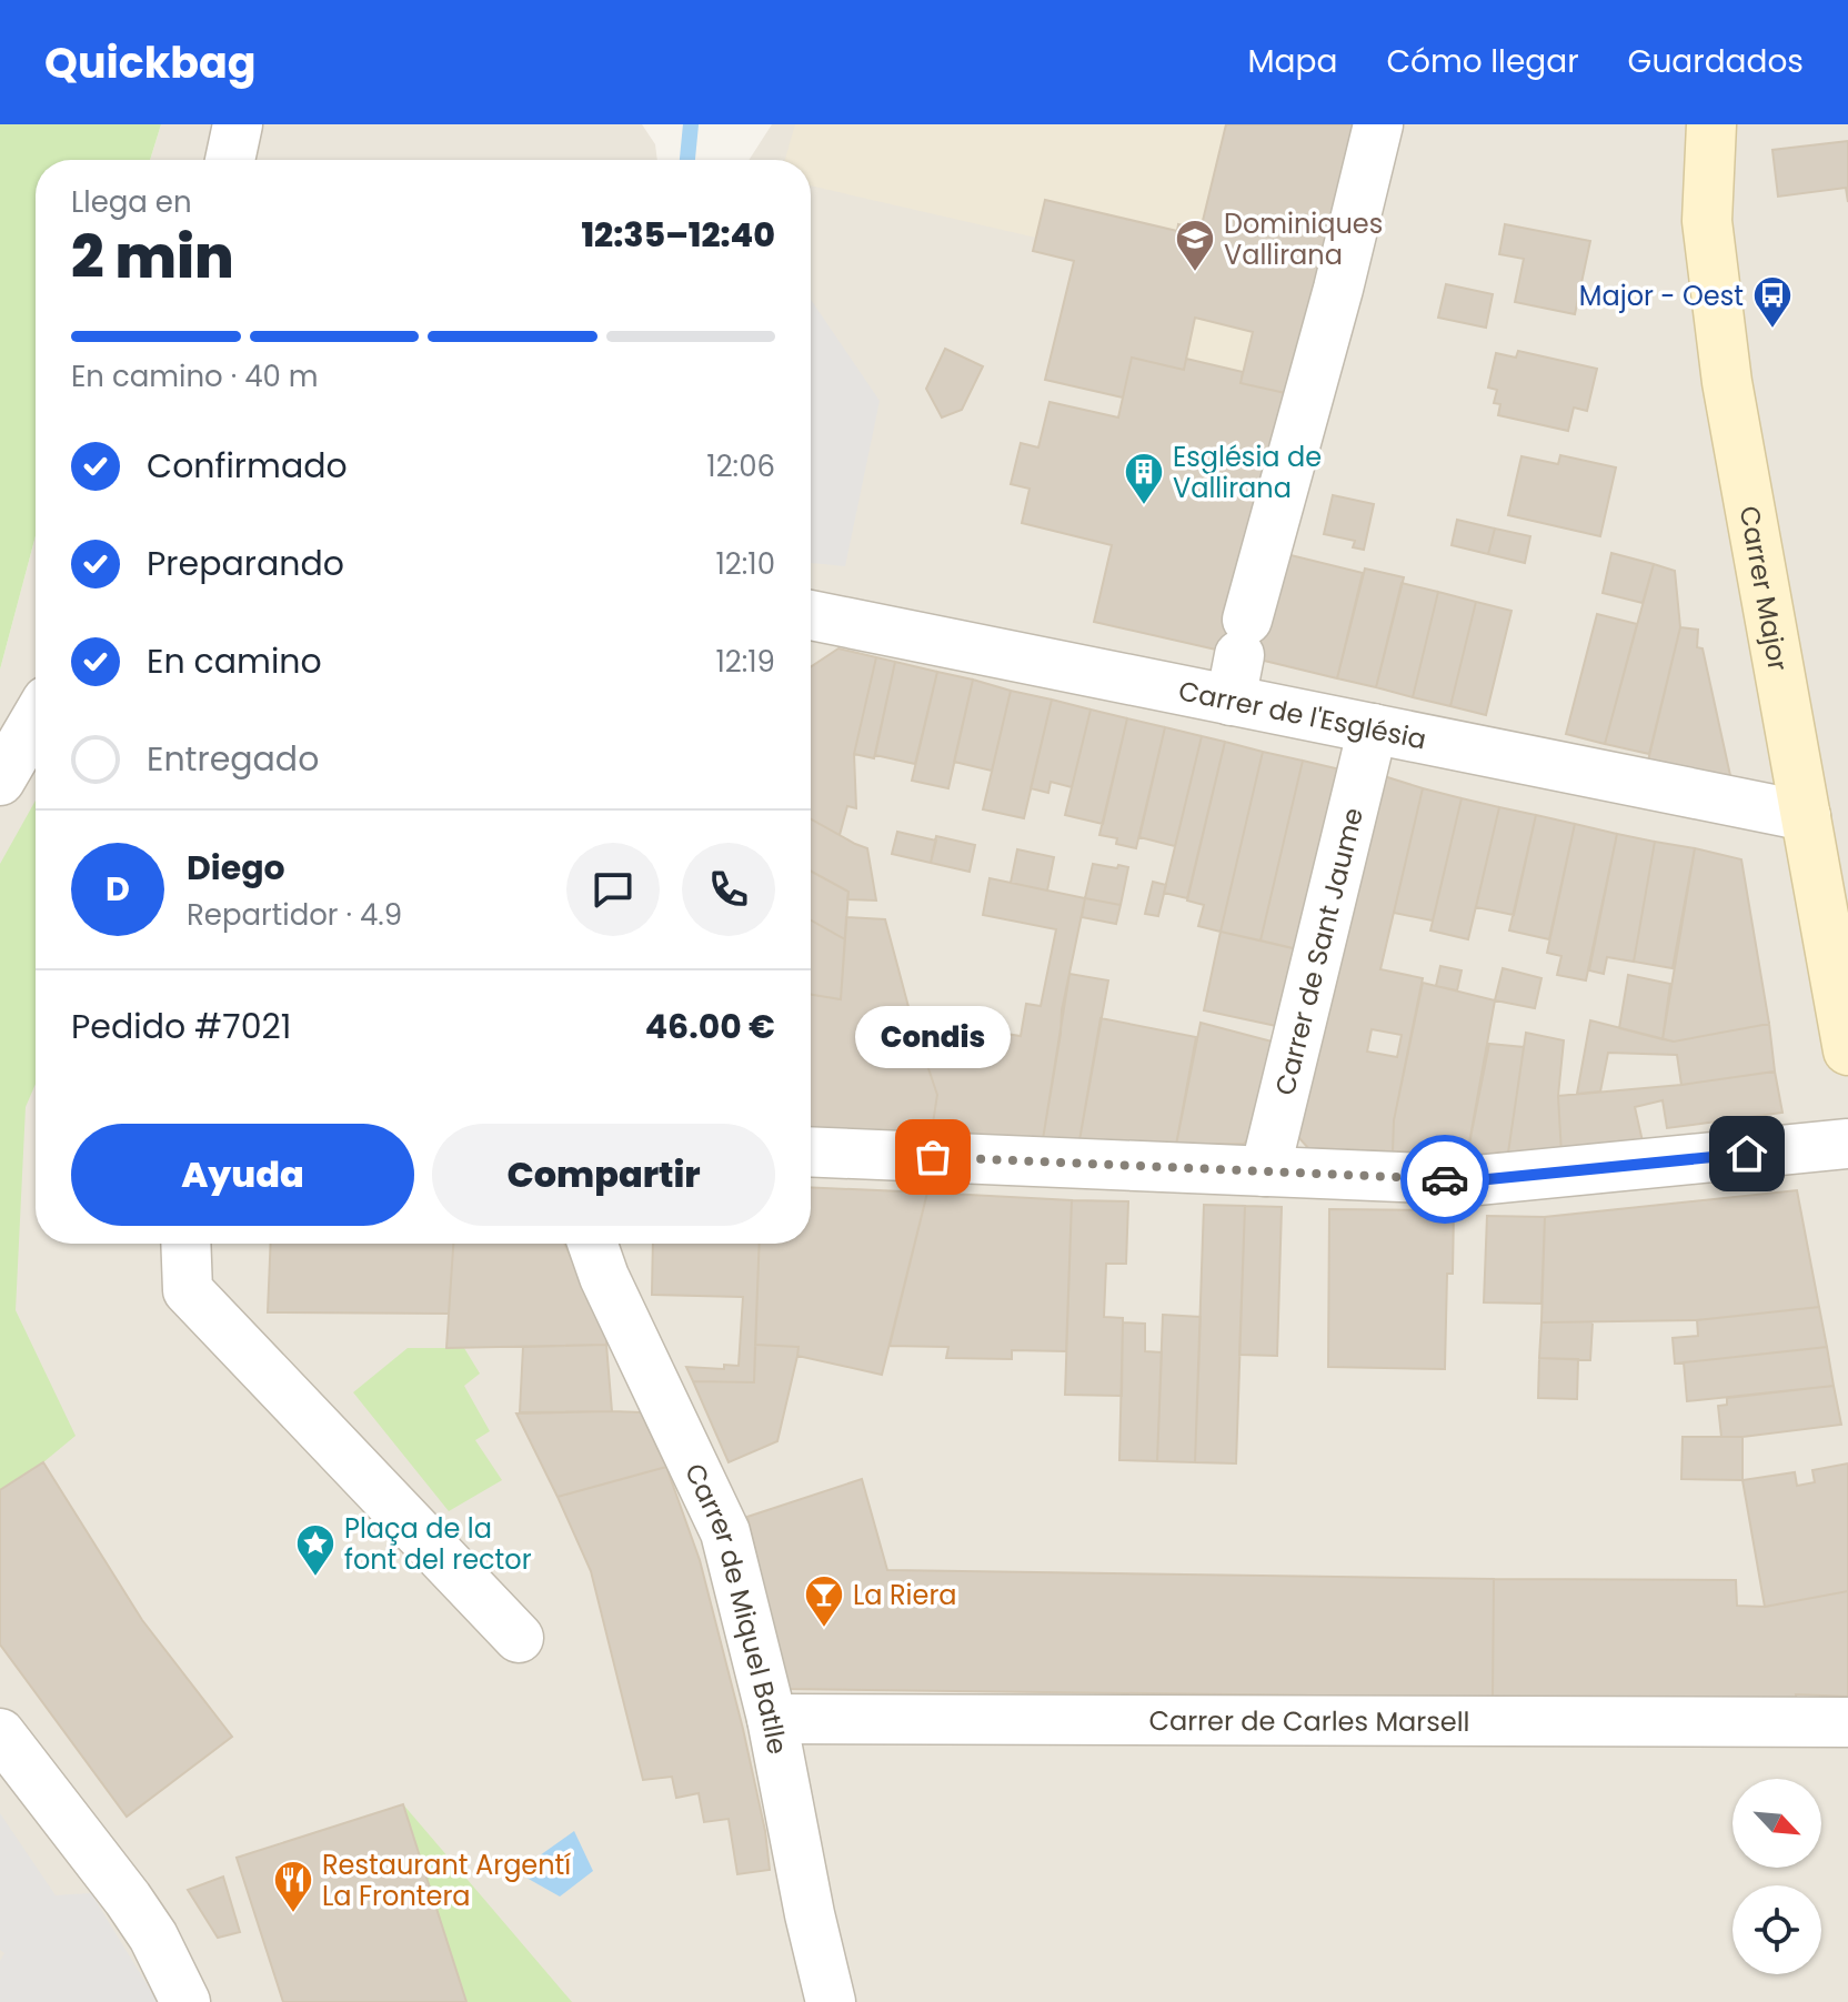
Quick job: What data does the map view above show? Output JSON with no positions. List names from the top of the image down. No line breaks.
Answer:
{"streets":{"street":["Carrer Major","Carrer de l'Església","Carrer de Sant Jaume","Carrer de Miquel Batlle","Carrer de Carles Marsell"]},"crossings":[["Carrer Major","Carrer de l'Església"],["Carrer de l'Església","Carrer de Sant Jaume"],["Carrer de Miquel Batlle","Carrer de Carles Marsell"]],"places":{"school or university":["Dominiques Vallirana"],"bus stop":["Major - Oest"],"building":["Església de Vallirana"],"other":["Condis"],"place":["Plaça de la font del rector"],"bar":["La Riera"],"restaurant":["Restaurant Argentí La Frontera"]},"north":"bottom right","page":{"header":"Quickbag","nav":["Mapa","Cómo llegar","Guardados"],"heading":["2 min","Llega en","12:35–12:40"],"panel":["Diego","Repartidor · 4.9","Pedido #7021","46.00 €"],"bar":"En camino · 40 m","list":[["Confirmado","12:06"],["Preparando","12:10"],["En camino","12:19"],"Entregado"],"round":"D","bubble":"Condis","buttons":["Ayuda","Compartir"]}}
